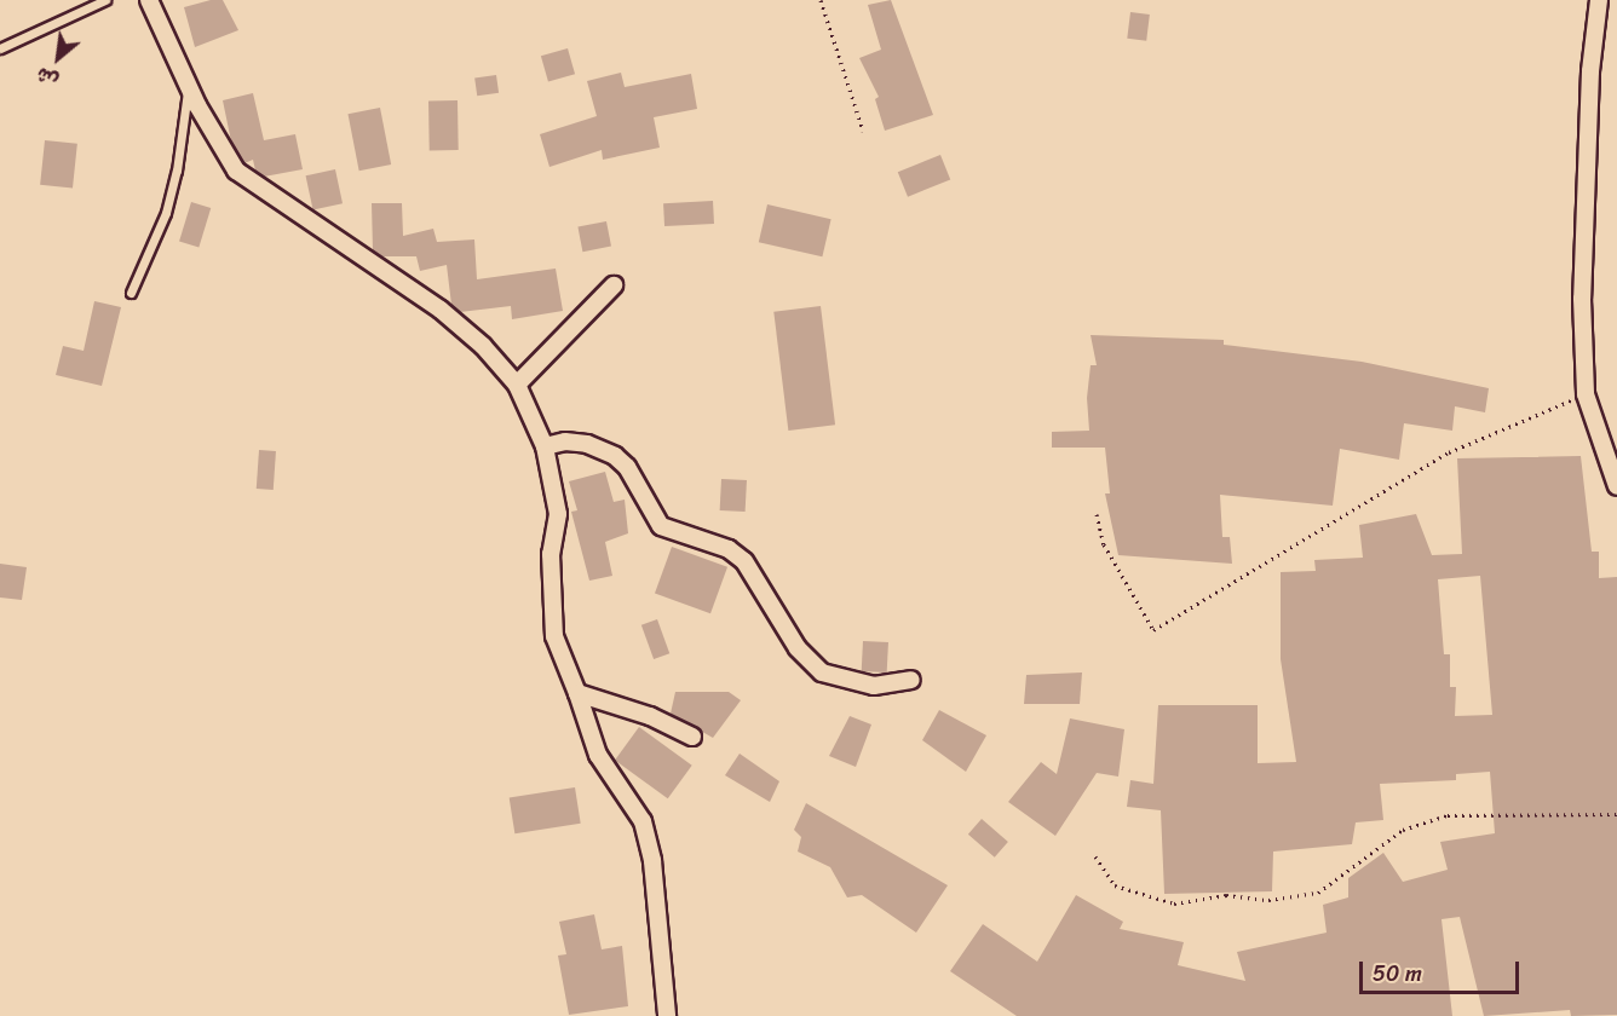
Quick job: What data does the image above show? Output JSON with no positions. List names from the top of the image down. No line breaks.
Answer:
{"scale_bar":"50 m","north":"bottom left"}
